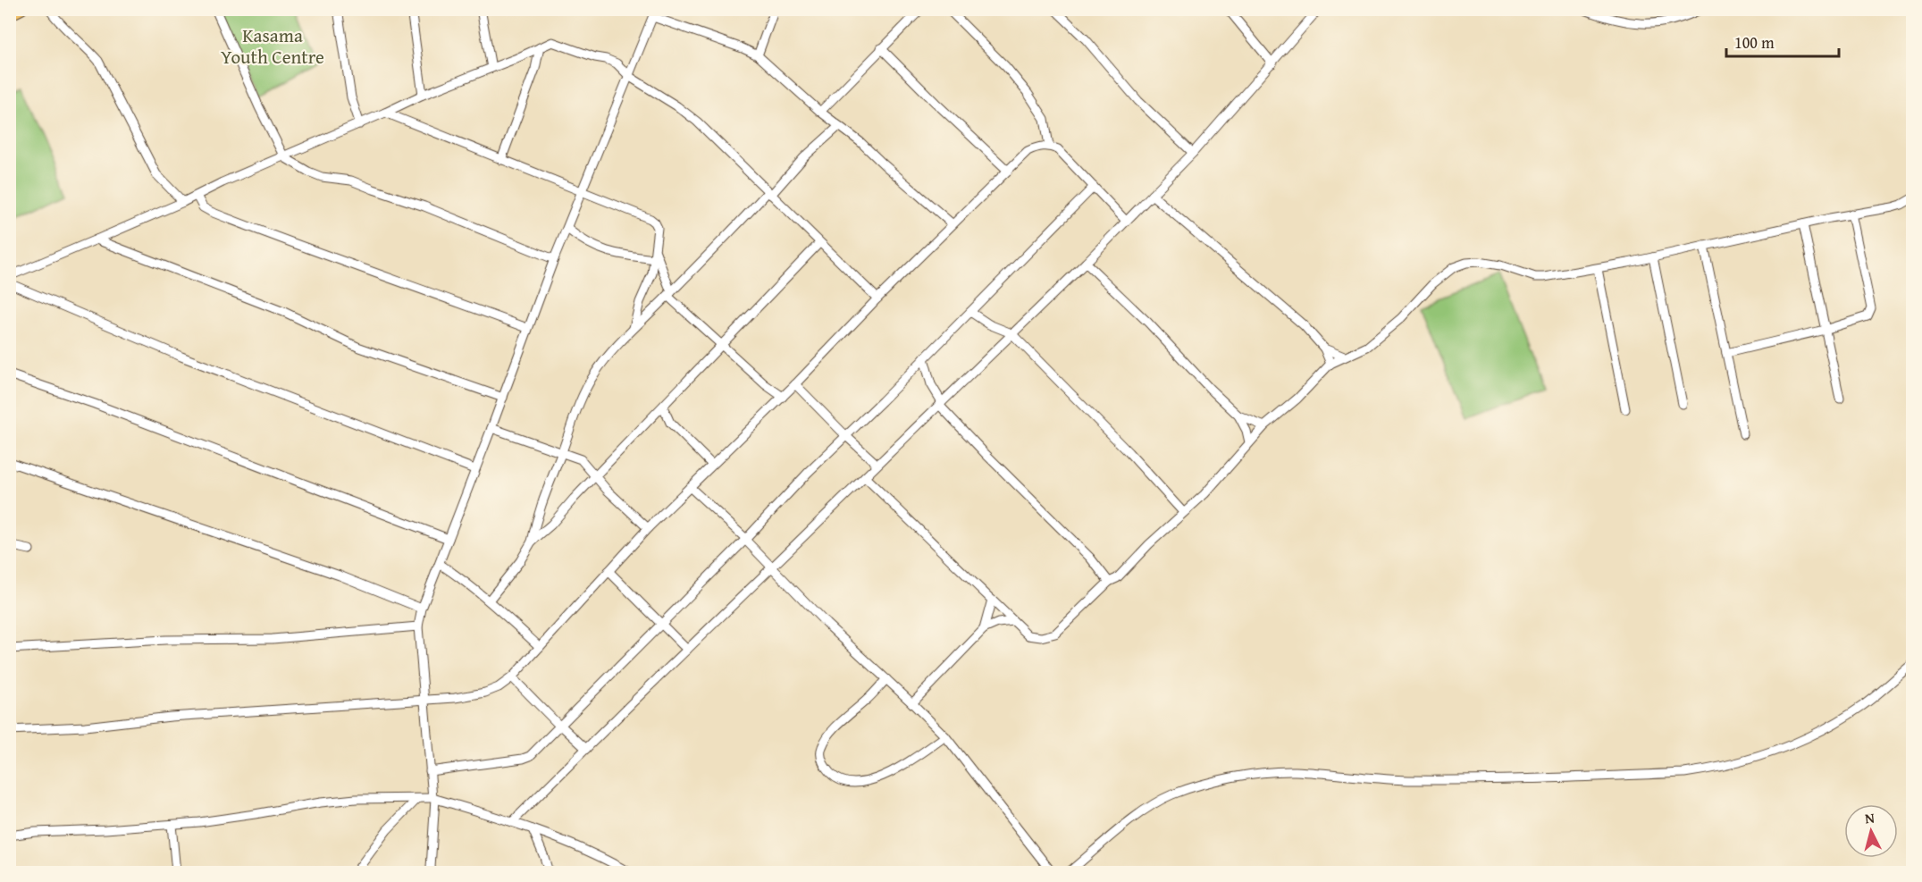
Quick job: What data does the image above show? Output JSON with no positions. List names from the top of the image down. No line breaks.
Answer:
{"parks":["Kasama Youth Centre"],"scale_bar":"100 m","north":"top"}
